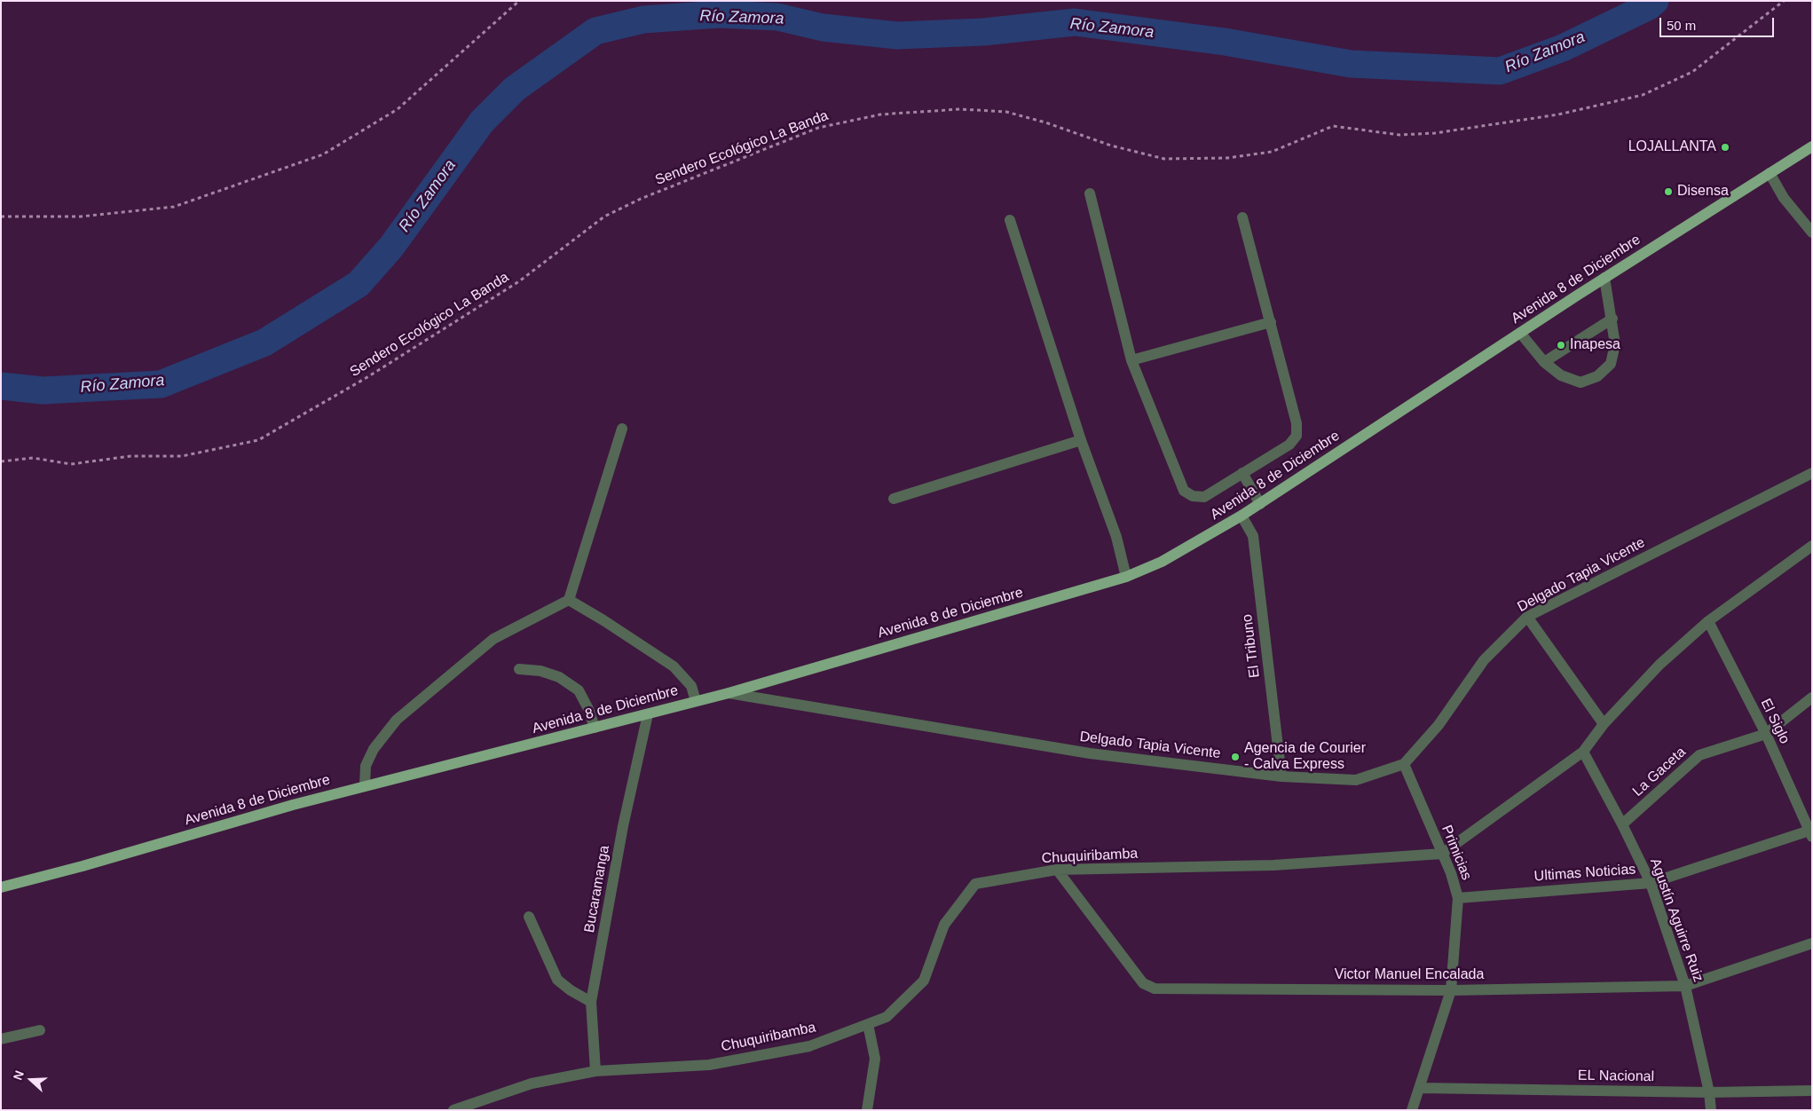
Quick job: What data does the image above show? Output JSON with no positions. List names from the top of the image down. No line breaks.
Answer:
{"streets":{"main road":["Avenida 8 de Diciembre"],"street":["Delgado Tapia Vicente","El Tribuno","El Siglo","La Gaceta","Primicias","Chuquiribamba","Ultimas Noticias","Bucaramanga","Agustín Aguirre Ruiz","Victor Manuel Encalada","EL Nacional"],"path":["Sendero Ecológico La Banda"]},"crossings":[["Avenida 8 de Diciembre","Delgado Tapia Vicente"],["Avenida 8 de Diciembre","El Tribuno"],["Avenida 8 de Diciembre","Bucaramanga"],["Delgado Tapia Vicente","El Tribuno"],["Delgado Tapia Vicente","Primicias"],["El Siglo","La Gaceta"],["El Siglo","Ultimas Noticias"],["La Gaceta","Agustín Aguirre Ruiz"],["Primicias","Chuquiribamba"],["Primicias","Ultimas Noticias"],["Primicias","Victor Manuel Encalada"],["Primicias","EL Nacional"],["Chuquiribamba","Bucaramanga"],["Chuquiribamba","Victor Manuel Encalada"],["Ultimas Noticias","Agustín Aguirre Ruiz"],["Agustín Aguirre Ruiz","Victor Manuel Encalada"],["Agustín Aguirre Ruiz","EL Nacional"]],"water":["Río Zamora"],"places":["LOJALLANTA","Disensa","Inapesa","Agencia de Courier - Calva Express"],"scale_bar":"50 m","north":"left"}
